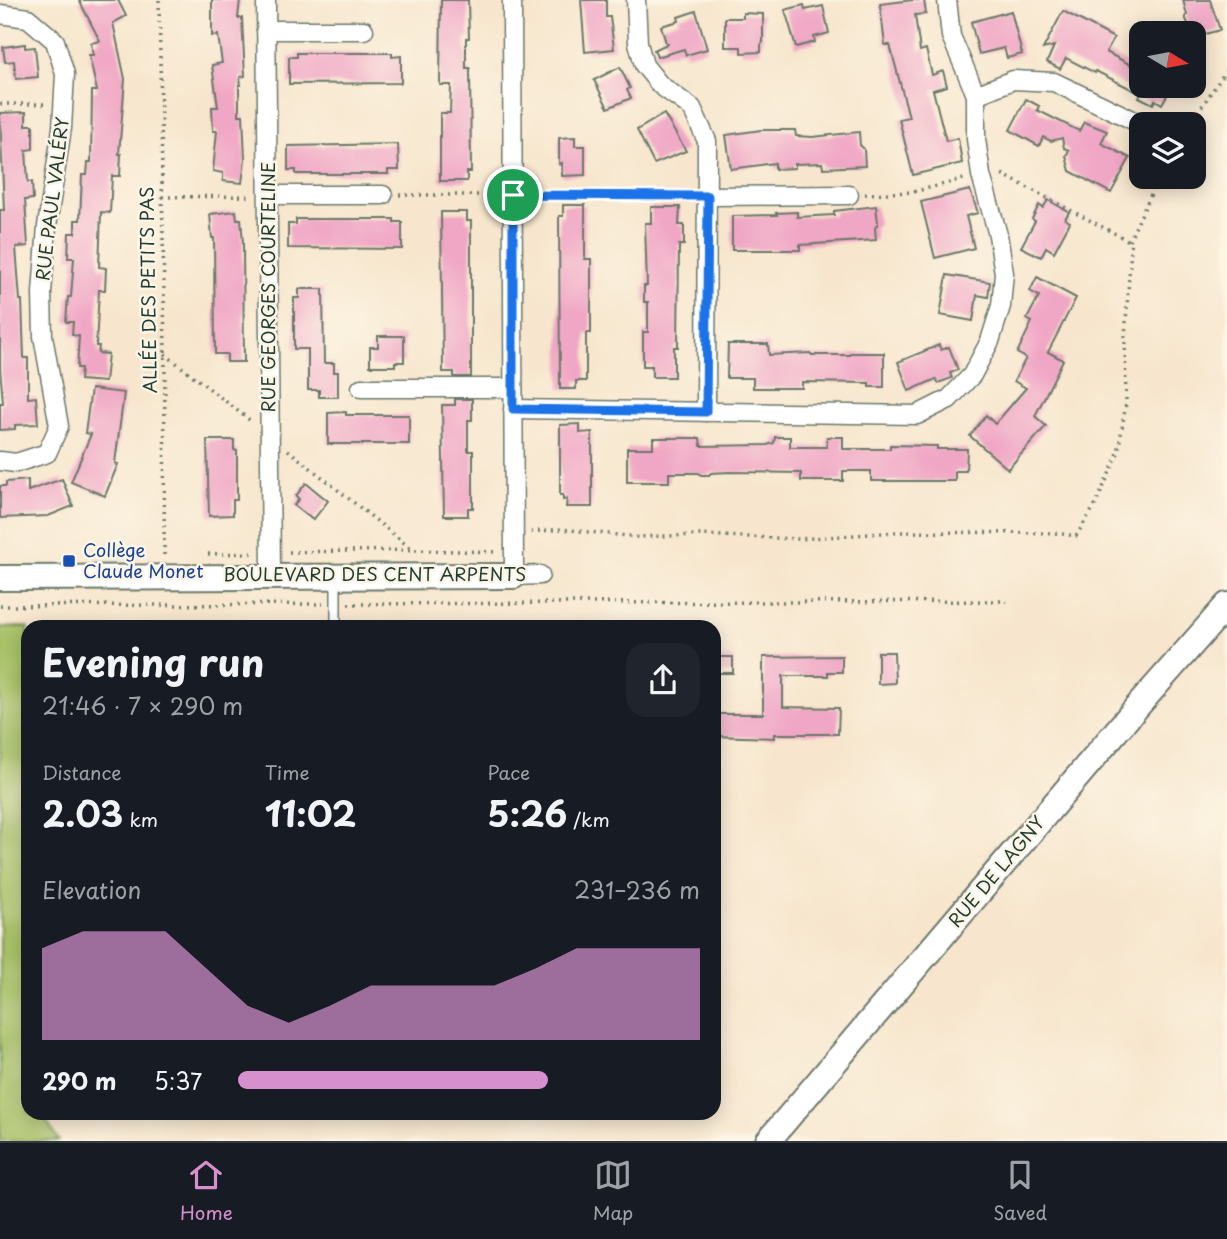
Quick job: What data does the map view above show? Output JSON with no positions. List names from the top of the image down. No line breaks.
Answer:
{"streets":{"main road":["BOULEVARD DES CENT ARPENTS","RUE DE LAGNY"],"street":["RUE PAUL VALÉRY","RUE GEORGES COURTELINE"],"path":["ALLÉE DES PETITS PAS"]},"crossings":[["RUE GEORGES COURTELINE","BOULEVARD DES CENT ARPENTS"],["ALLÉE DES PETITS PAS","BOULEVARD DES CENT ARPENTS"]],"places":{"transit":["Collège Claude Monet"]},"north":"right","page":{"heading":["Evening run","21:46 · 7 × 290 m"],"stats":[["Distance","2.03 km"],["Time","11:02"],["Pace","5:26 /km"]],"chart":["Elevation","231–236 m"],"list":[{"name":"290 m","note":"5:37"}],"tabs":["Home","Map","Saved"]}}
